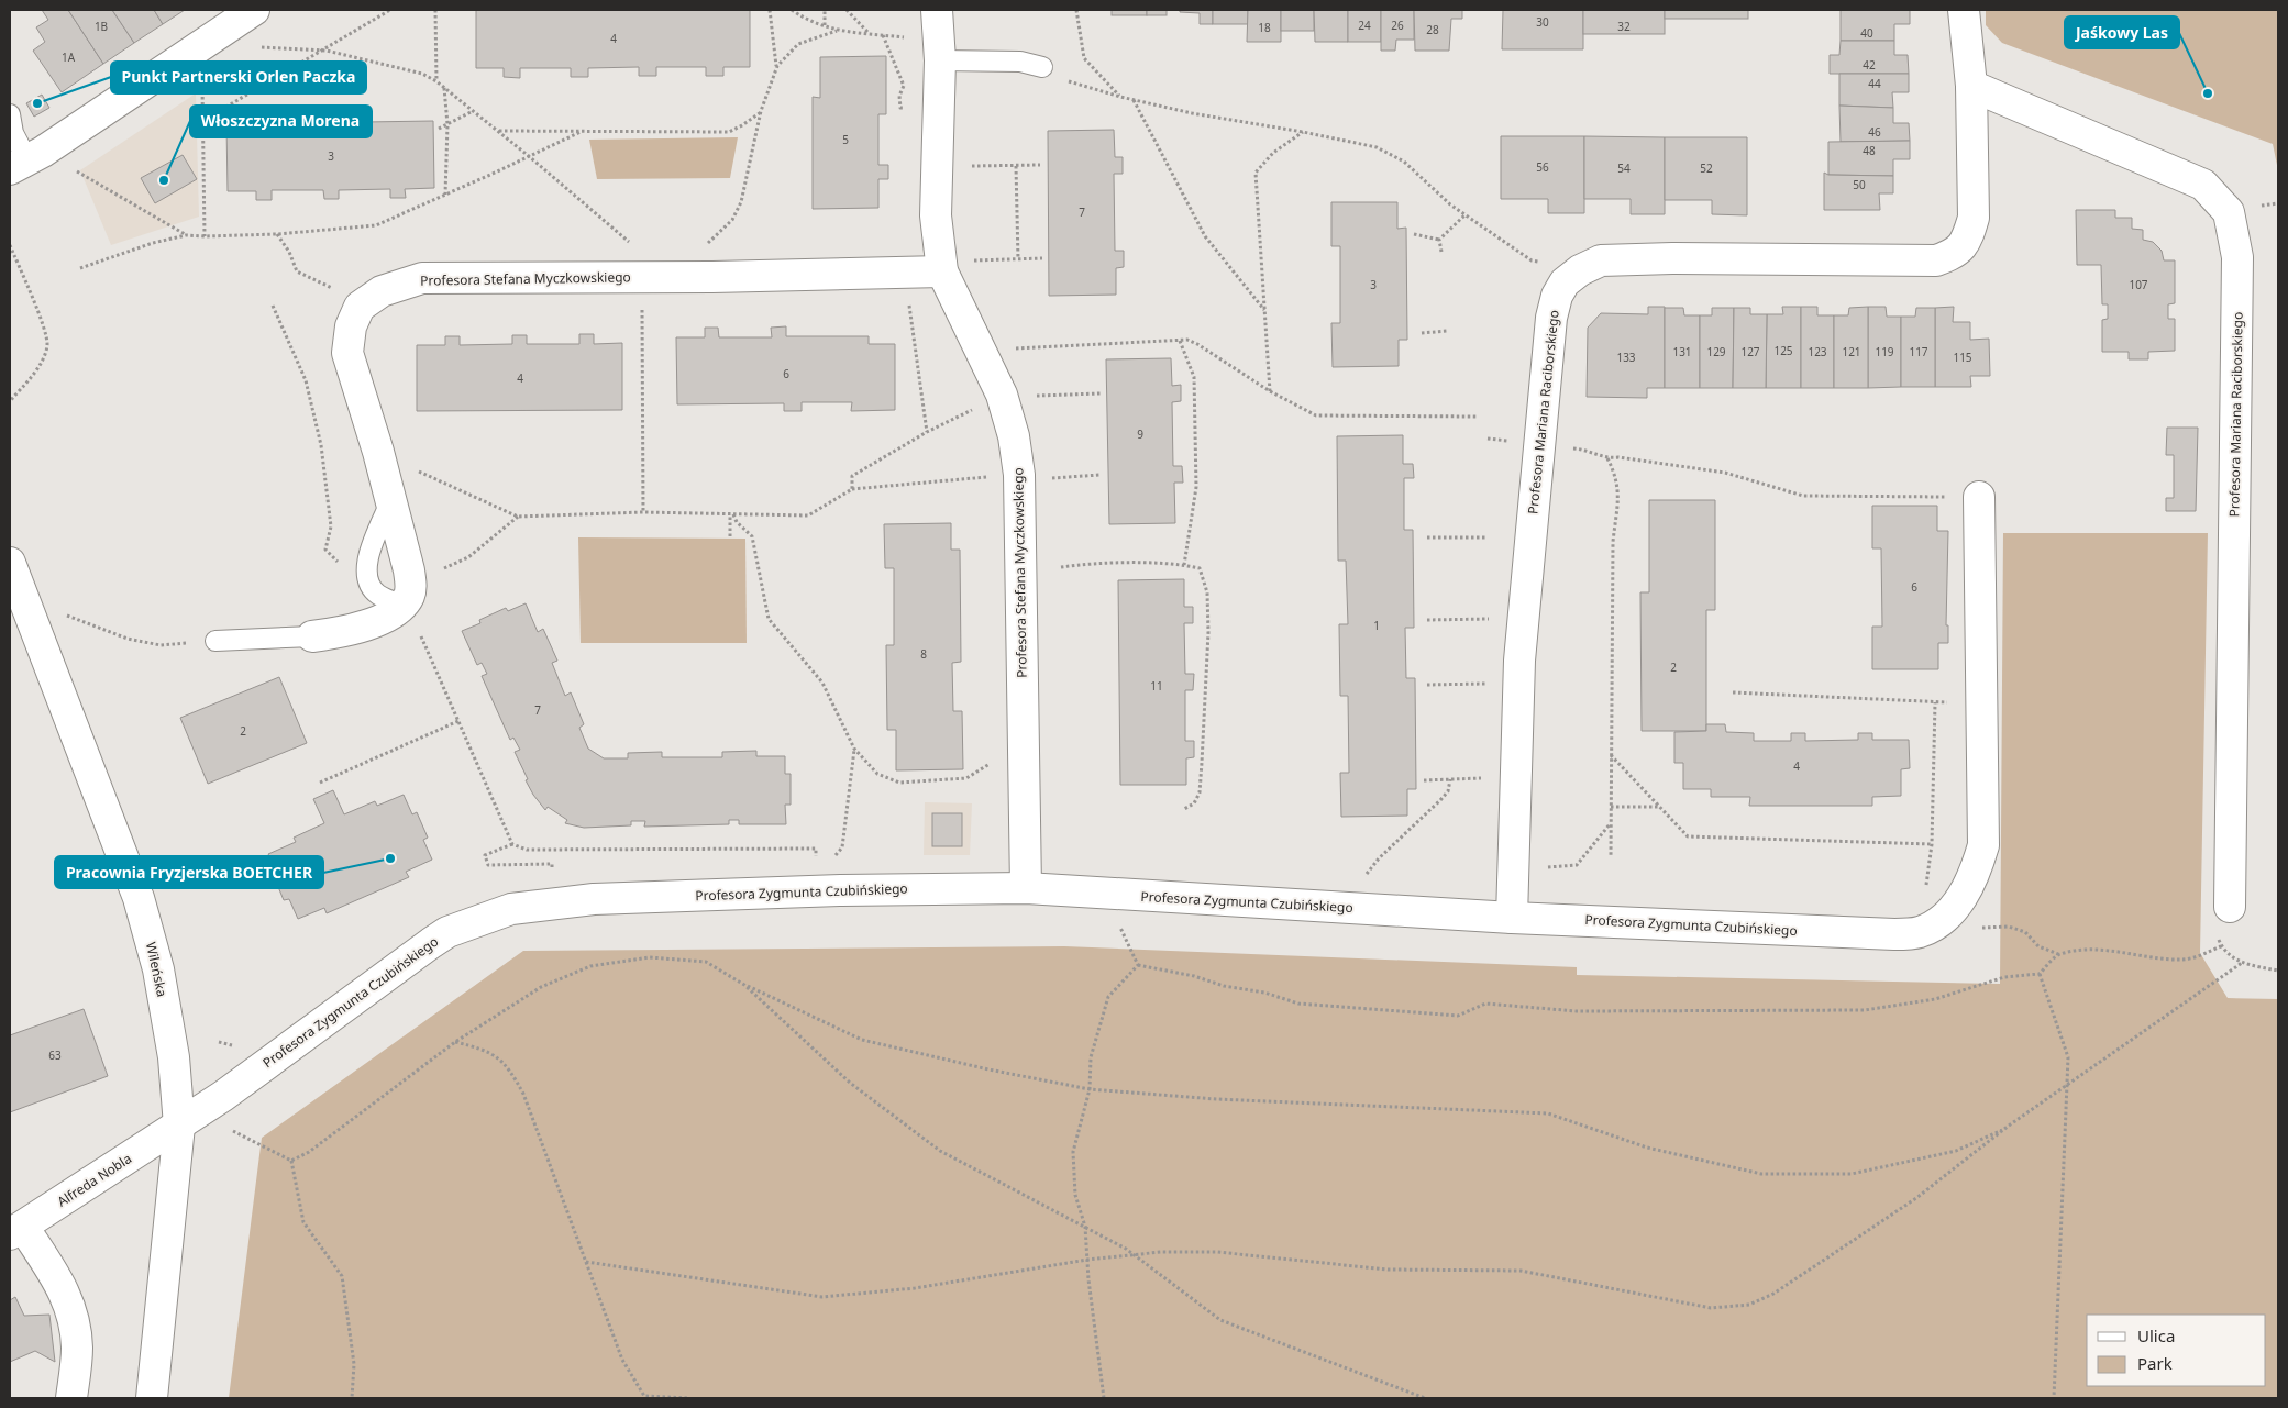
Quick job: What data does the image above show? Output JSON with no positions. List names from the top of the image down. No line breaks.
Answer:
{"streets":{"street":["Profesora Stefana Myczkowskiego","Profesora Mariana Raciborskiego","Profesora Zygmunta Czubińskiego","Wileńska","Alfreda Nobla"]},"crossings":[["Profesora Stefana Myczkowskiego","Profesora Zygmunta Czubińskiego"],["Profesora Mariana Raciborskiego","Profesora Zygmunta Czubińskiego"],["Profesora Zygmunta Czubińskiego","Wileńska"],["Profesora Zygmunta Czubińskiego","Alfreda Nobla"],["Wileńska","Alfreda Nobla"]],"places":["Jaśkowy Las","Punkt Partnerski Orlen Paczka","Włoszczyzna Morena","Pracownia Fryzjerska BOETCHER"],"house_numbers":["30","24","26","1B","32","18","28","40","4","1A","42","44","46","5","48","3","56","54","52","50","7","3","107","125","131","129","127","123","121","119","117","133","115","6","4","9","6","1","8","2","11","7","2","4","63"],"legend":["Ulica","Park"]}
